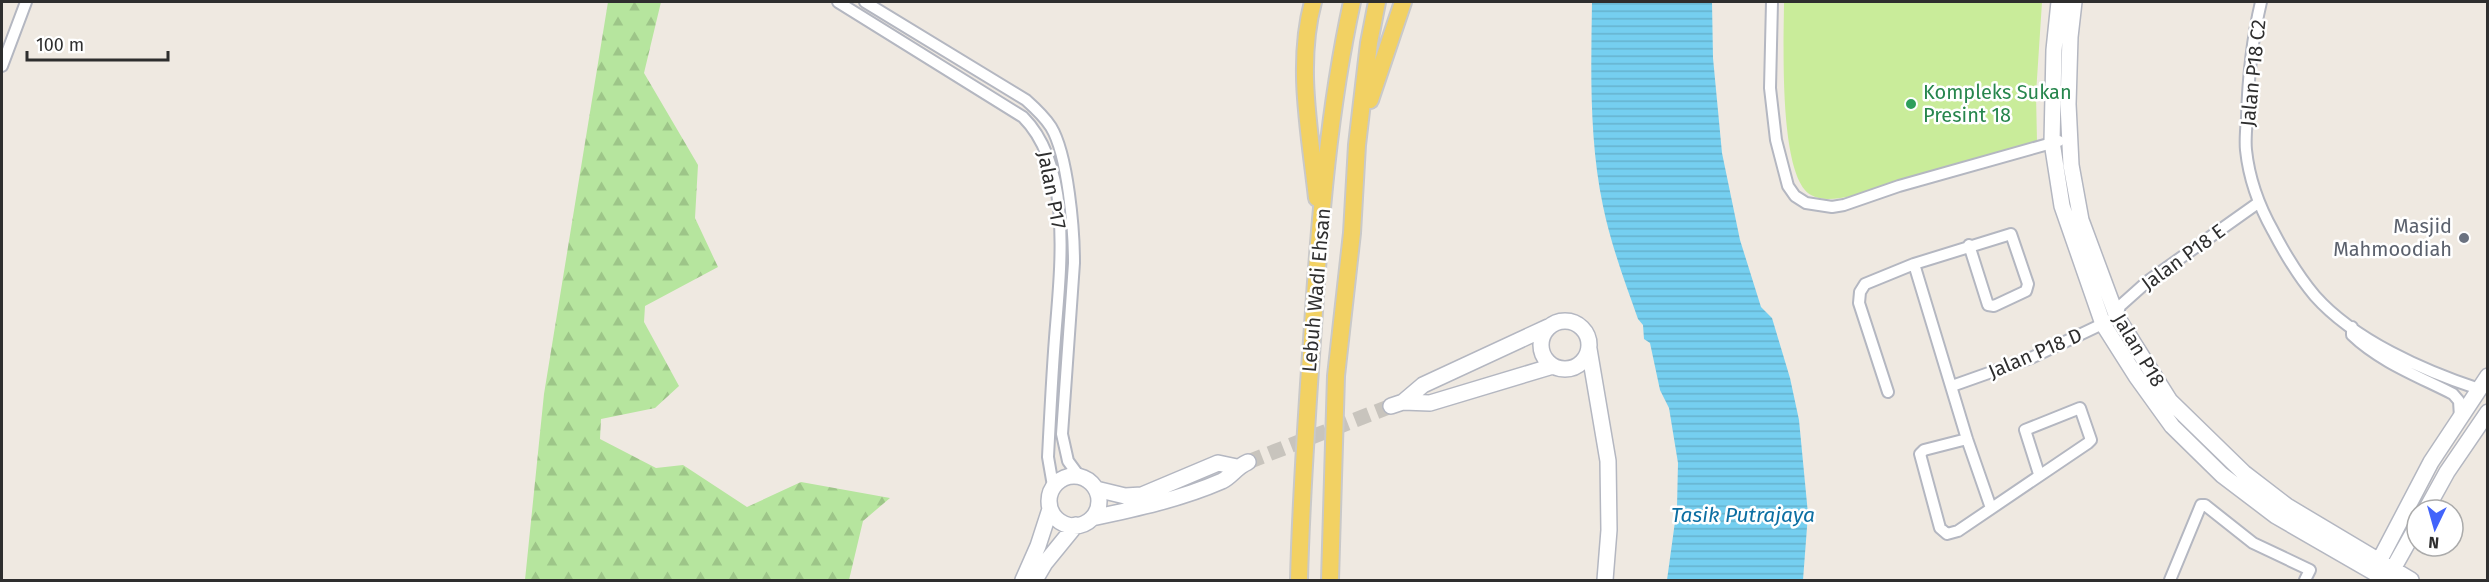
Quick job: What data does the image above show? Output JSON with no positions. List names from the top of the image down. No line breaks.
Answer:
{"streets":{"main road":["Lebuh Wadi Ehsan"],"street":["Jalan P18 C2","Jalan P17","Jalan P18 E","Jalan P18","Jalan P18 D"]},"crossings":[["Jalan P18 C2","Jalan P18 E"],["Jalan P18 E","Jalan P18"],["Jalan P18 E","Jalan P18 D"],["Jalan P18","Jalan P18 D"]],"water":["Tasik Putrajaya"],"places":["Kompleks Sukan Presint 18","Masjid Mahmoodiah"],"scale_bar":"100 m","north":"bottom"}
